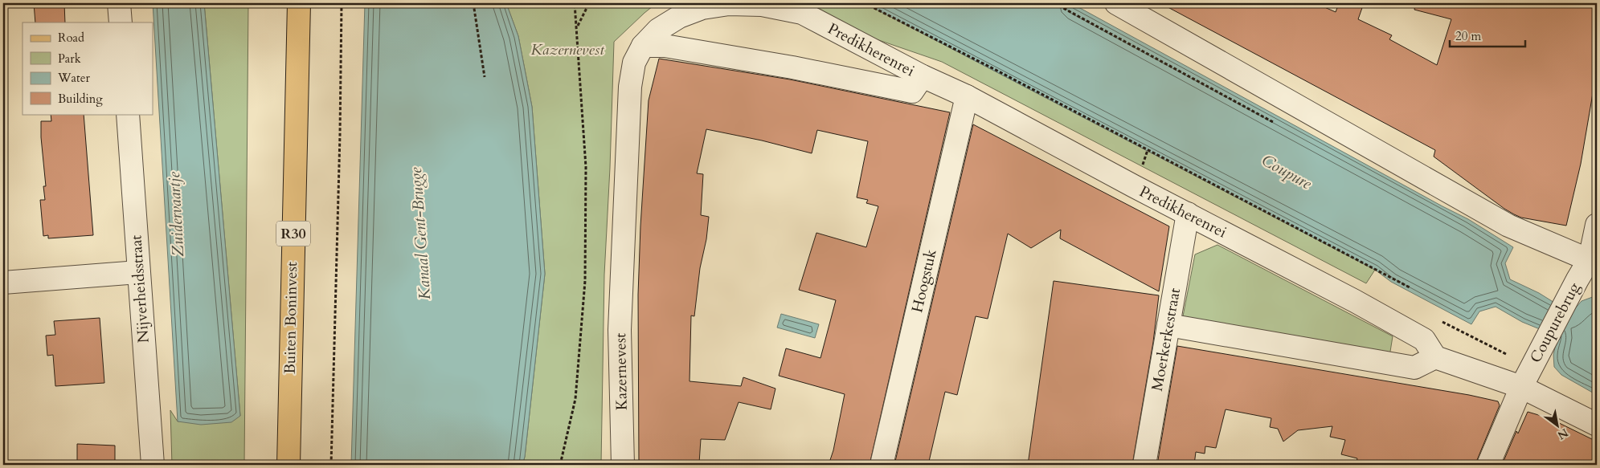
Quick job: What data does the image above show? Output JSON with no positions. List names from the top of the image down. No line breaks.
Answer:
{"streets":{"main road":["R30","Buiten Boninvest"],"street":["Predikherenrei","Hoogstuk","Nijverheidsstraat","Coupurebrug","Moerkerkestraat","Kazernevest"]},"crossings":[["Predikherenrei","Hoogstuk"],["Predikherenrei","Moerkerkestraat"],["Predikherenrei","Kazernevest"]],"water":["Coupure","Zuidervaartje","Kanaal Gent-Brugge"],"parks":["Kazernevest"],"legend":["Road","Park","Water","Building"],"scale_bar":"20 m","north":"bottom right"}
